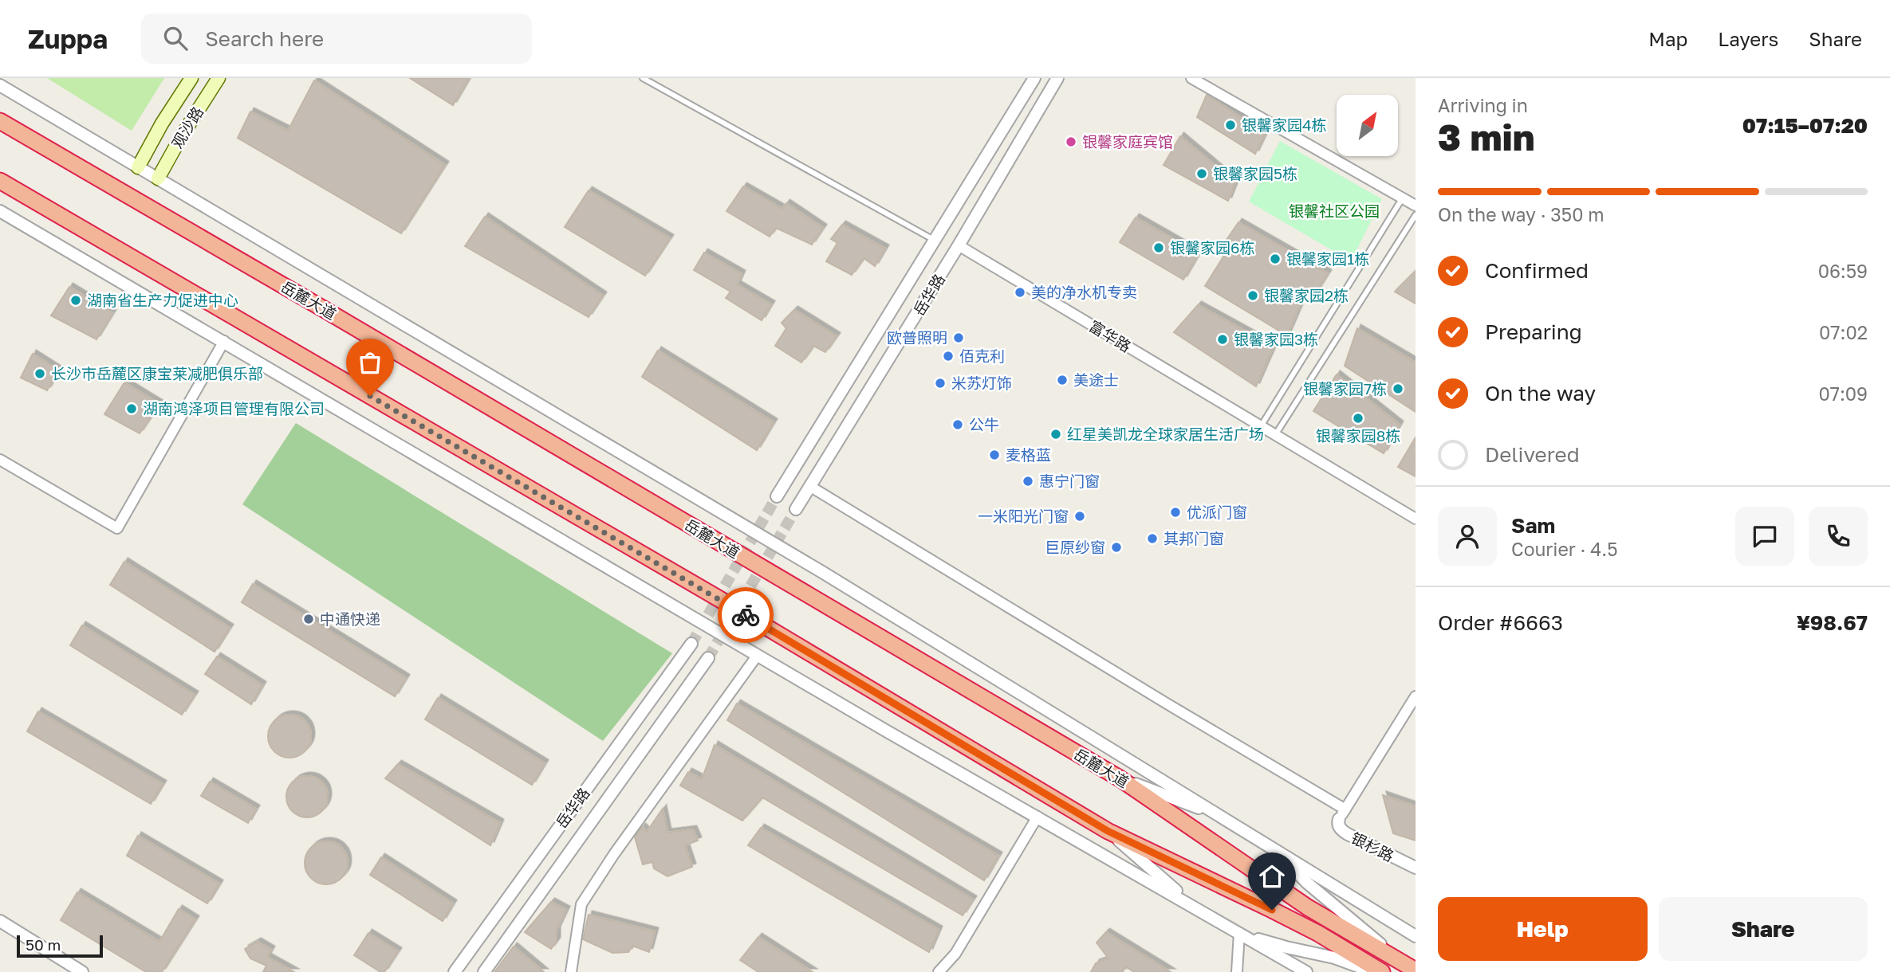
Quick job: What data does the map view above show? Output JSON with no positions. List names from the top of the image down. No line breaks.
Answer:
{"streets":{"highway":["岳麓大道"],"main road":["观沙路"],"street":["岳华路","富华路","银杉路"]},"crossings":[["岳华路","富华路"]],"parks":["银馨社区公园"],"places":["银馨家园4栋","银馨家庭宾馆","银馨家园5栋","银馨家园6栋","银馨家园1栋","美的净水机专卖","银馨家园2栋","湖南省生产力促进中心","欧普照明","银馨家园3栋","佰克利","长沙市岳麓区康宝莱减肥俱乐部","美途士","米苏灯饰","银馨家园7栋","湖南鸿泽项目管理有限公司","银馨家园8栋","公牛","红星美凯龙全球家居生活广场","麦格蓝","惠宁门窗","优派门窗","一米阳光门窗","其邦门窗","巨原纱窗","中通快递"],"scale_bar":"50 m","north":"top right","page":{"header":"Zuppa","search":"Search here","nav":["Map","Layers","Share"],"heading":["3 min","Arriving in","07:15–07:20"],"panel":["Sam","Courier · 4.5","Order #6663","¥98.67"],"bar":"On the way · 350 m","list":[["Confirmed","06:59"],["Preparing","07:02"],["On the way","07:09"],"Delivered"],"buttons":["Help","Share"],"scale":"50 m"}}
